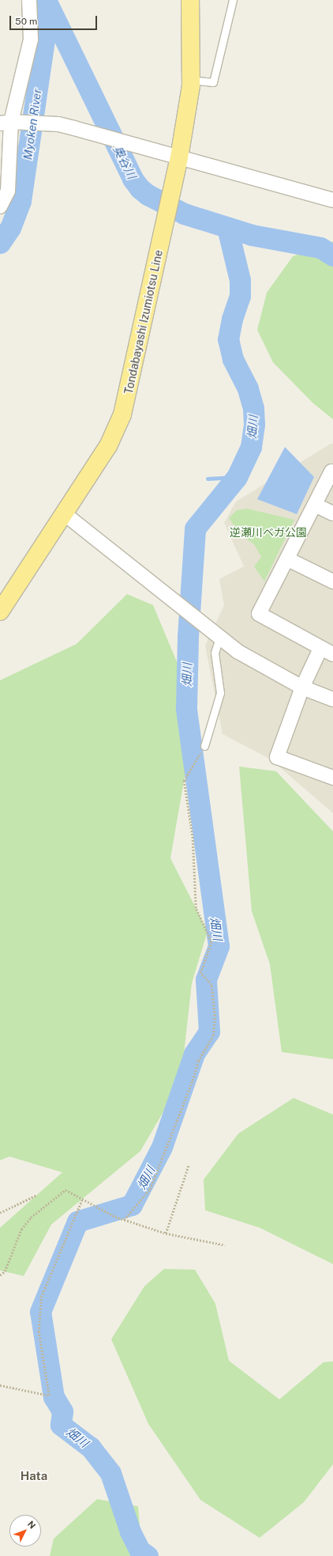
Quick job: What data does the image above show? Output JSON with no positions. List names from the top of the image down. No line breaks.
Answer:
{"streets":{"main road":["Tondabayashi Izumiotsu Line"]},"districts":["Hata"],"water":["Myoken River","奥谷川","畑川"],"parks":["逆瀬川ベガ公園"],"scale_bar":"50 m","north":"top right"}
